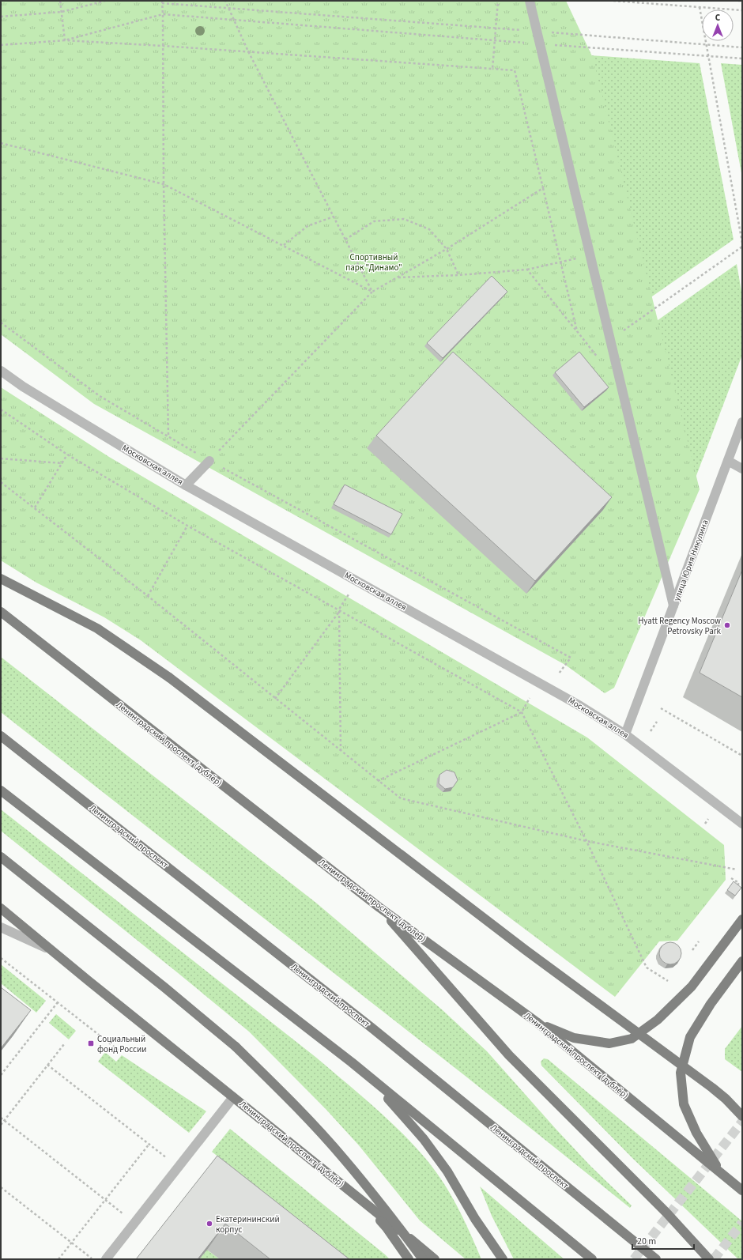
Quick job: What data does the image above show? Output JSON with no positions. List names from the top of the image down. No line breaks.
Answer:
{"streets":{"main road":["Ленинградский проспект (дублёр)","Ленинградский проспект"],"street":["Московская аллея","улица Юрия Никулина"]},"crossings":[["Московская аллея","улица Юрия Никулина"]],"parks":["Спортивный парк \"Динамо\""],"places":{"other":["Hyatt Regency Moscow Petrovsky Park","Екатерининский корпус"],"transit":["Социальный фонд России"]},"scale_bar":"20 m","north":"top"}
